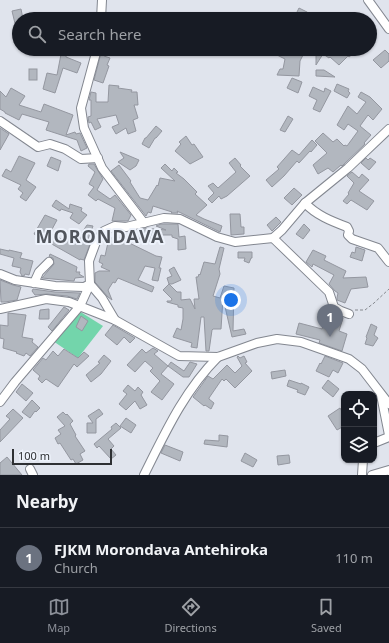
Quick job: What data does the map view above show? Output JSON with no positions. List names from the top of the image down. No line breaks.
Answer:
{"districts":["MORONDAVA"],"scale_bar":"100 m","page":{"search":"Search here","pins":"1","scale":"100 m","heading":"Nearby","list":[{"mark":"1","name":"FJKM Morondava Antehiroka","note":"Church","value":"110 m"}],"nav":["Map","Directions","Saved"]}}
